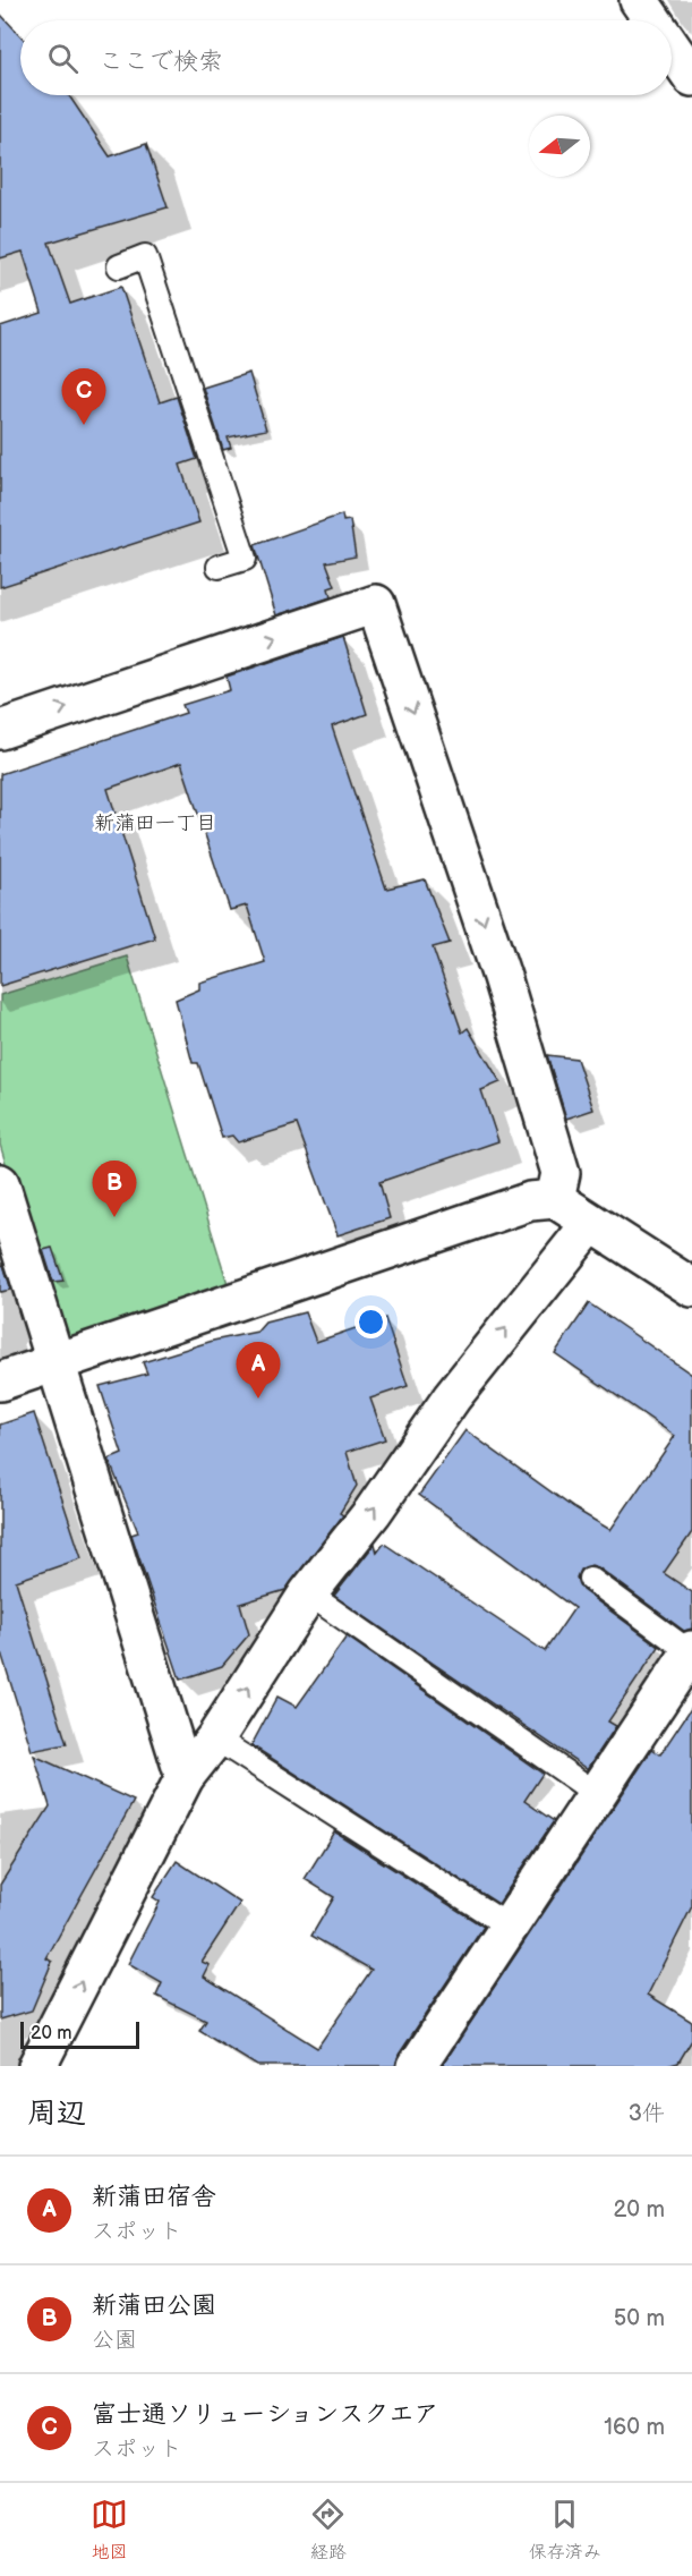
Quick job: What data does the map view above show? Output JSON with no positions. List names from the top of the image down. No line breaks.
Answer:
{"districts":["新蒲田一丁目"],"scale_bar":"20 m","north":"left","page":{"search":"ここで検索","pins":["C","B","A"],"scale":"20 m","heading":["周辺","3件"],"list":[{"mark":"A","name":"新蒲田宿舎","note":"スポット","value":"20 m"},{"mark":"B","name":"新蒲田公園","note":"公園","value":"50 m"},{"mark":"C","name":"富士通ソリューションスクエア","note":"スポット","value":"160 m"}],"nav":["地図","経路","保存済み"]}}
